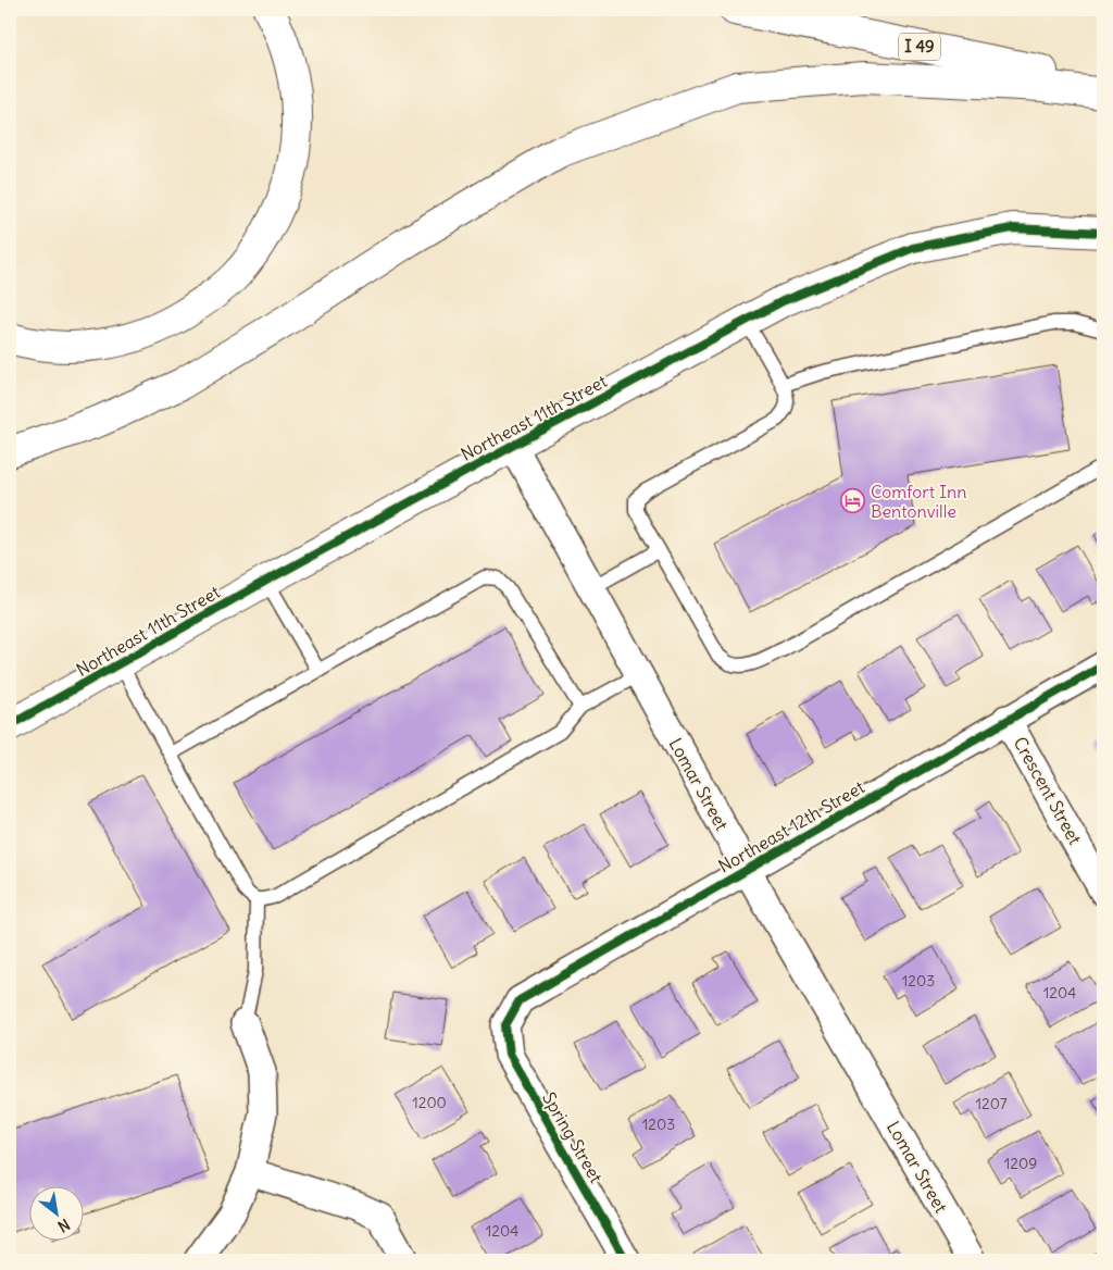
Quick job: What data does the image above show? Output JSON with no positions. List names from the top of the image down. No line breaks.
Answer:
{"streets":{"main road":["I 49","Northeast 11th Street"],"street":["Lomar Street","Crescent Street","Northeast 12th Street","Spring Street"]},"crossings":[["Northeast 11th Street","Lomar Street"],["Lomar Street","Northeast 12th Street"],["Crescent Street","Northeast 12th Street"],["Northeast 12th Street","Spring Street"]],"places":{"hotel":["Comfort Inn Bentonville"]},"house_numbers":["1203","1204","1200","1207","1203","1209","1204"],"north":"bottom right"}
